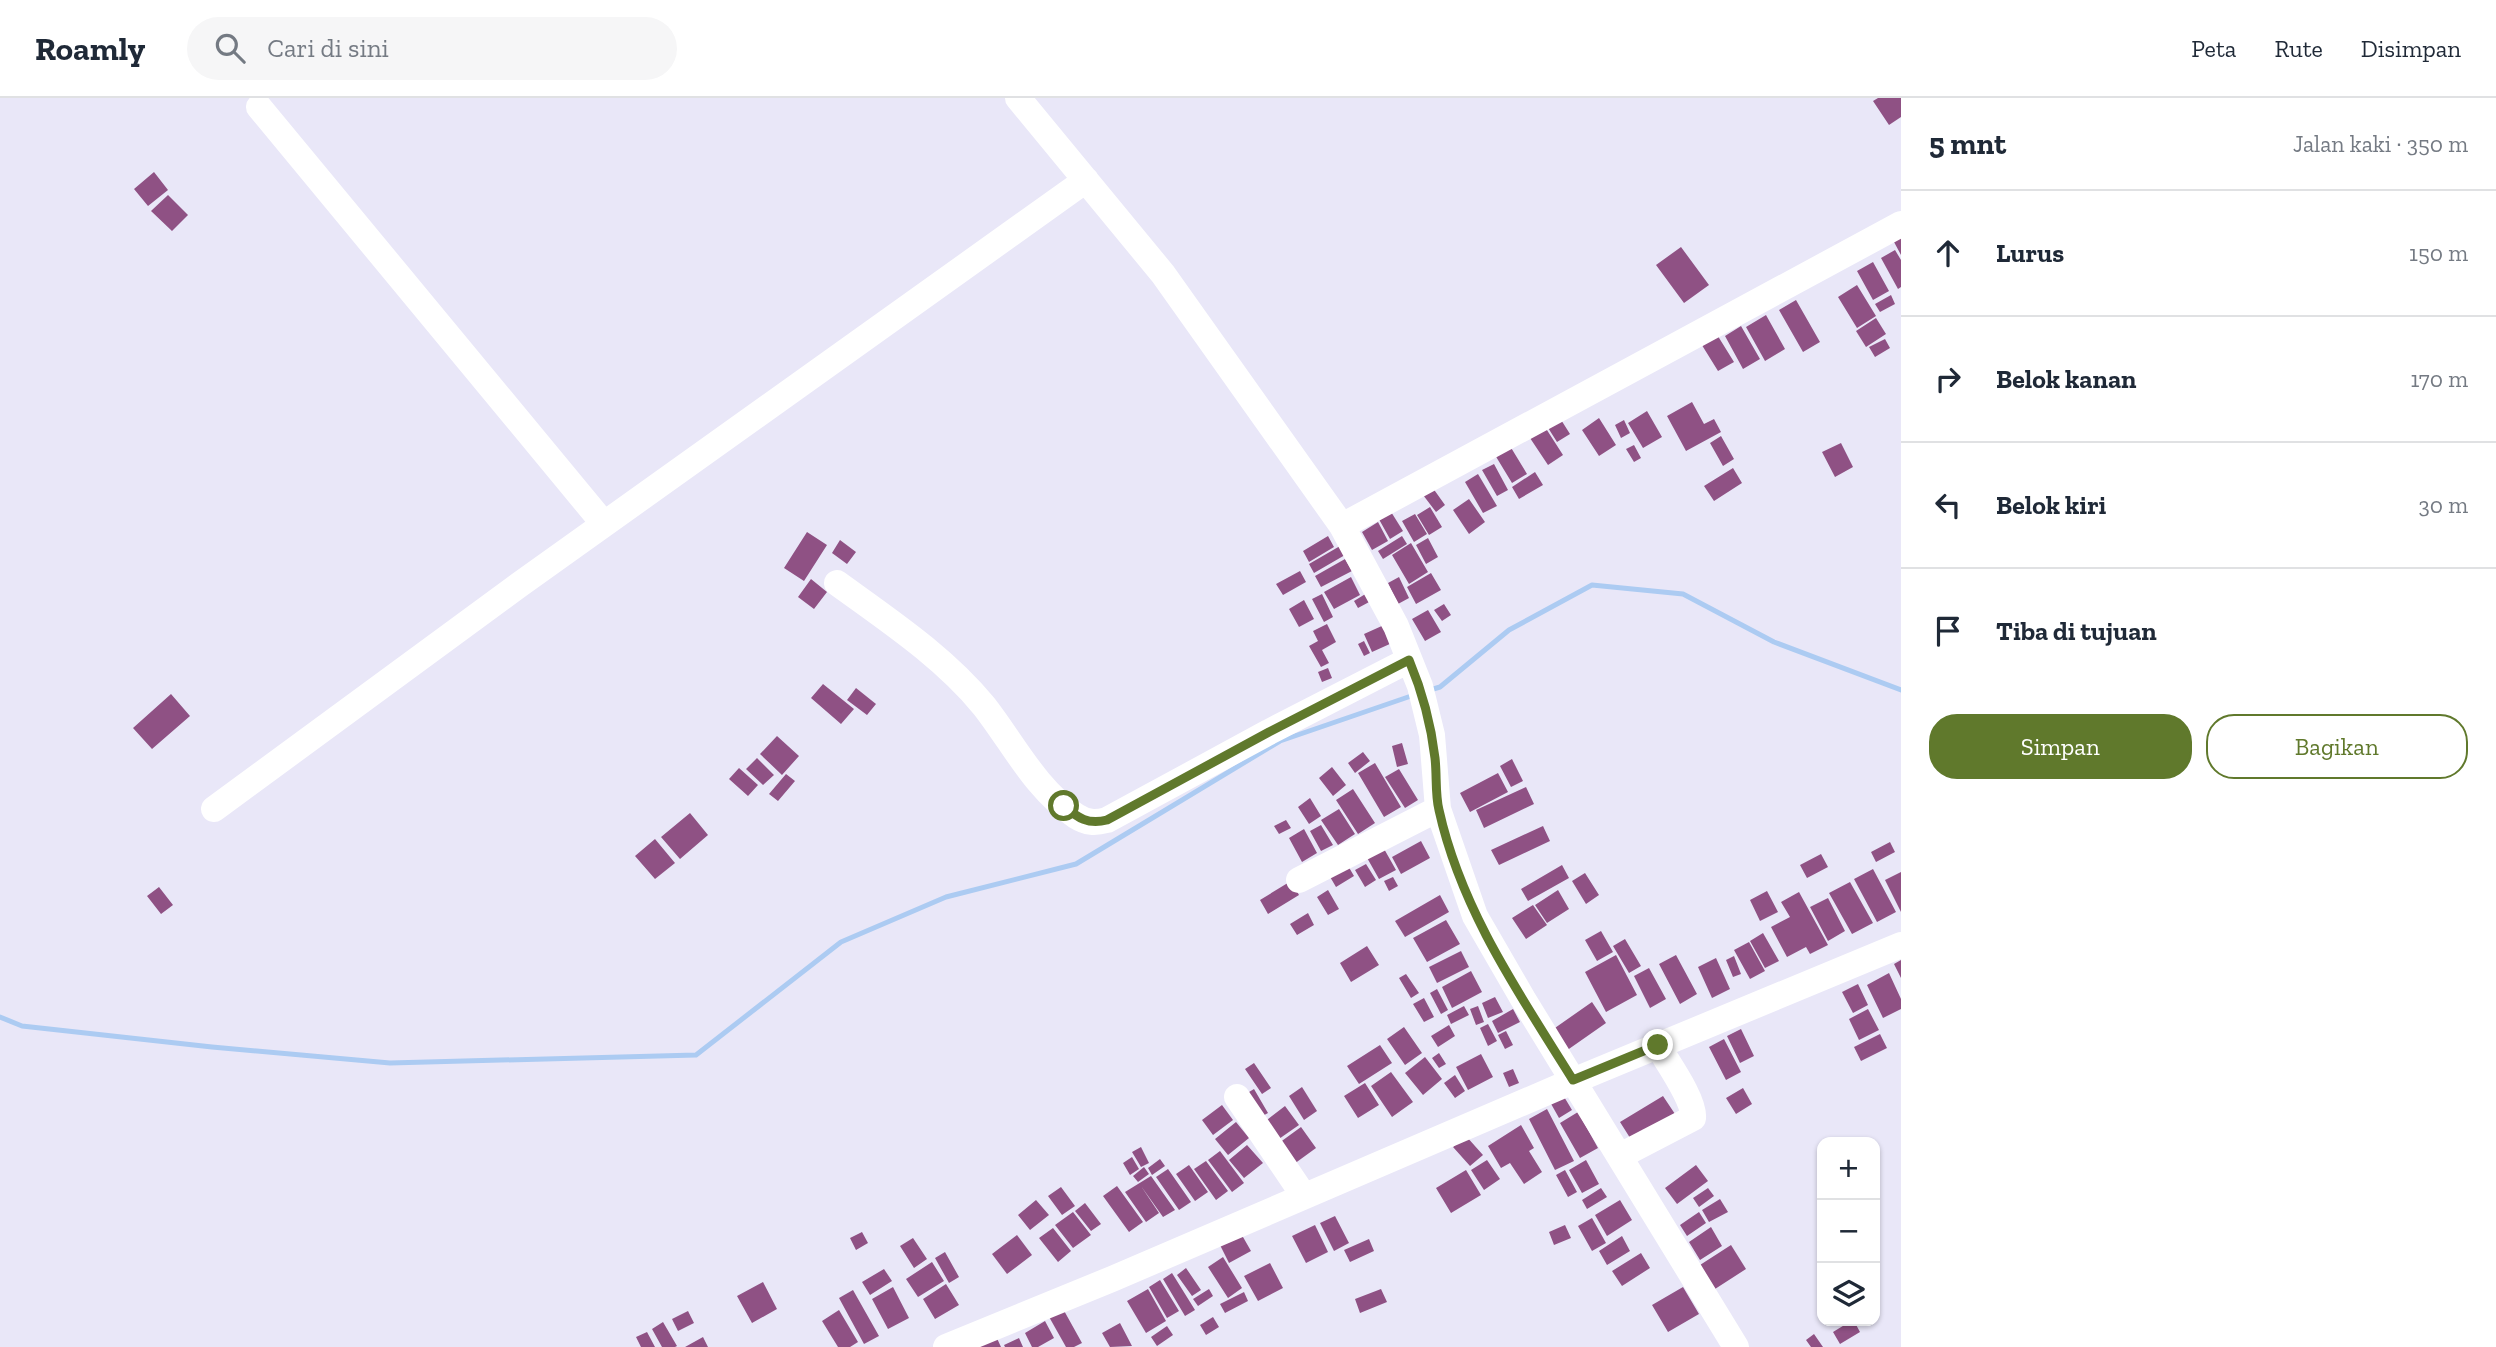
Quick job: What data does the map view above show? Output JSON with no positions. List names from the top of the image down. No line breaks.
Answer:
{"page":{"header":"Roamly","search":"Cari di sini","nav":["Peta","Rute","Disimpan"],"heading":["5 mnt","Jalan kaki · 350 m"],"list":[["Lurus","150 m"],["Belok kanan","170 m"],["Belok kiri","30 m"],"Tiba di tujuan"],"buttons":["Simpan","Bagikan"],"map_buttons":["+","−"]}}
